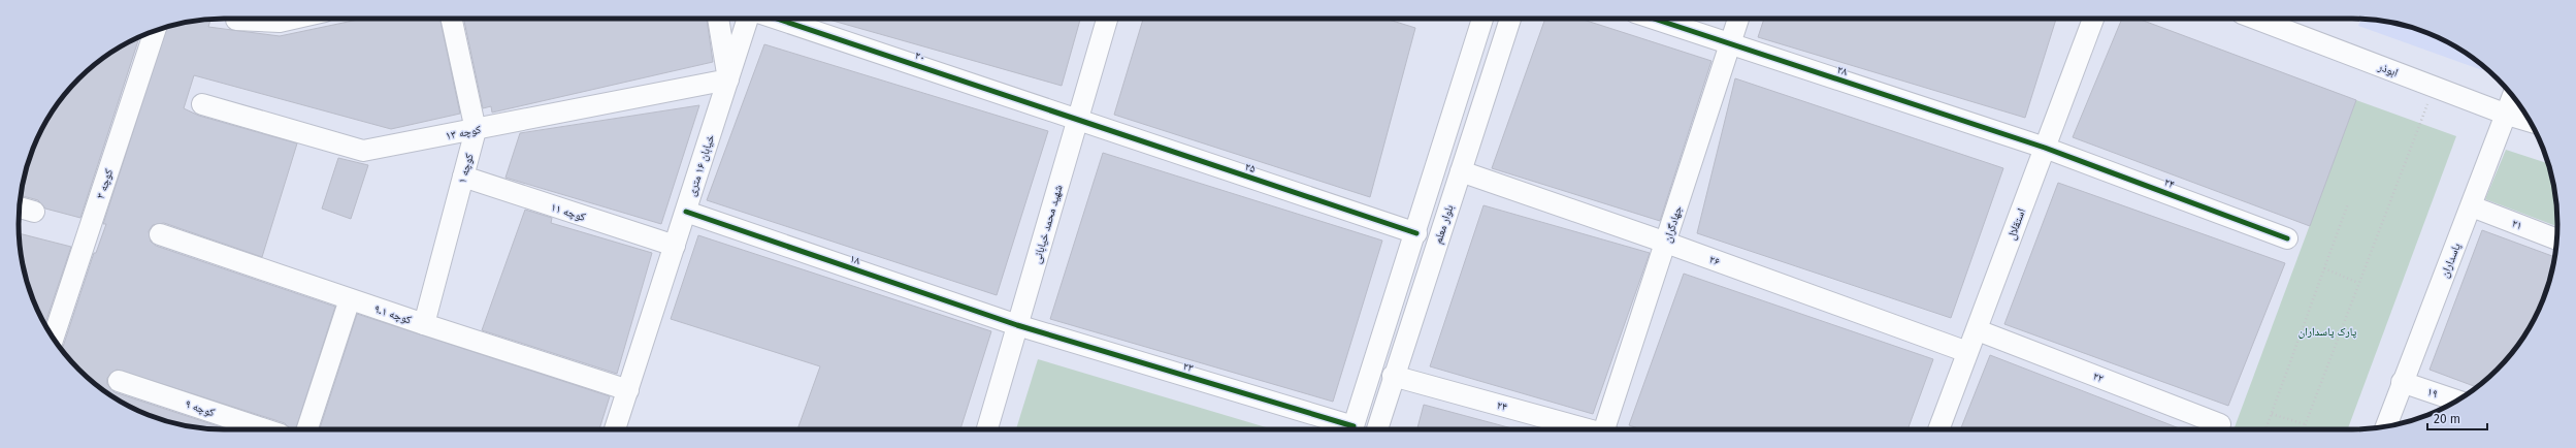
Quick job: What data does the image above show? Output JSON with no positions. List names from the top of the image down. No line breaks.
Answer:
{"streets":{"street":["۲۰","ابوذر","۲۸","کوچه ۱۳","خیابان ۱۶ متری","۲۵","کوچه ۱","۲۴","کوچه ۳","کوچه ۱۱","شهید محمد خیابانی","بلوار معلم","جهادگران","استقلال","۲۱","۱۸","۲۶","پاسداران","کوچه ۹.۱","۲۳","۲۲","۱۹","کوچه ۹"]},"crossings":[["۲۰","۲۵"],["۲۰","شهید محمد خیابانی"],["ابوذر","پاسداران"],["۲۸","۲۴"],["۲۸","جهادگران"],["۲۸","استقلال"],["کوچه ۱۳","خیابان ۱۶ متری"],["کوچه ۱۳","کوچه ۱"],["خیابان ۱۶ متری","کوچه ۱۱"],["خیابان ۱۶ متری","۱۸"],["خیابان ۱۶ متری","کوچه ۹.۱"],["۲۵","شهید محمد خیابانی"],["۲۵","بلوار معلم"],["کوچه ۱","کوچه ۱۱"],["کوچه ۱","کوچه ۹.۱"],["۲۴","بلوار معلم"],["۲۴","استقلال"],["شهید محمد خیابانی","۱۸"],["شهید محمد خیابانی","۲۳"],["بلوار معلم","۲۶"],["جهادگران","۲۶"],["استقلال","۲۶"],["استقلال","۲۲"],["۲۱","پاسداران"],["۱۸","۲۳"],["پاسداران","۱۹"]],"parks":["پارک پاسداران"],"scale_bar":"20 m"}
